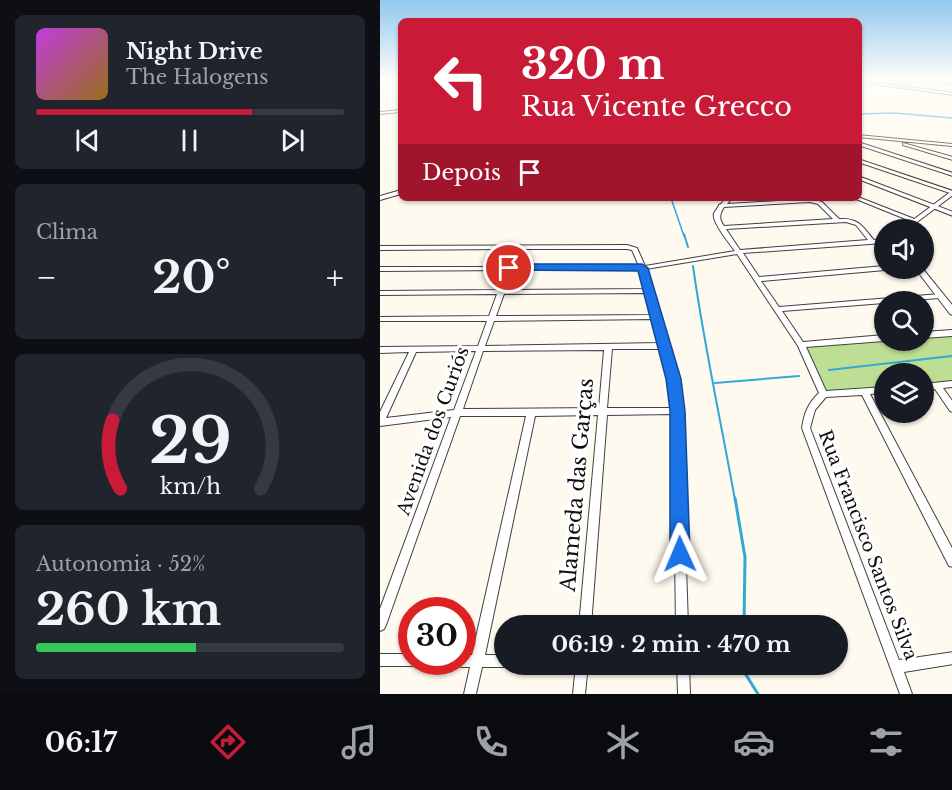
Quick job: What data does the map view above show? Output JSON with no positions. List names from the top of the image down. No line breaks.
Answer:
{"streets":{"street":["Avenida dos Curiós","Alameda das Garças","Rua Francisco Santos Silva"]},"page":{"turn":["320 m","Rua Vicente Grecco"],"song":["Night Drive","The Halogens"],"then":"Depois","tile":["Clima",["Autonomia · 52%","260 km"]],"heat":["−","20°","+"],"limit":"30","trip":"06:19 · 2 min · 470 m","tabs":"06:17","gauge":["29","km/h"]}}
